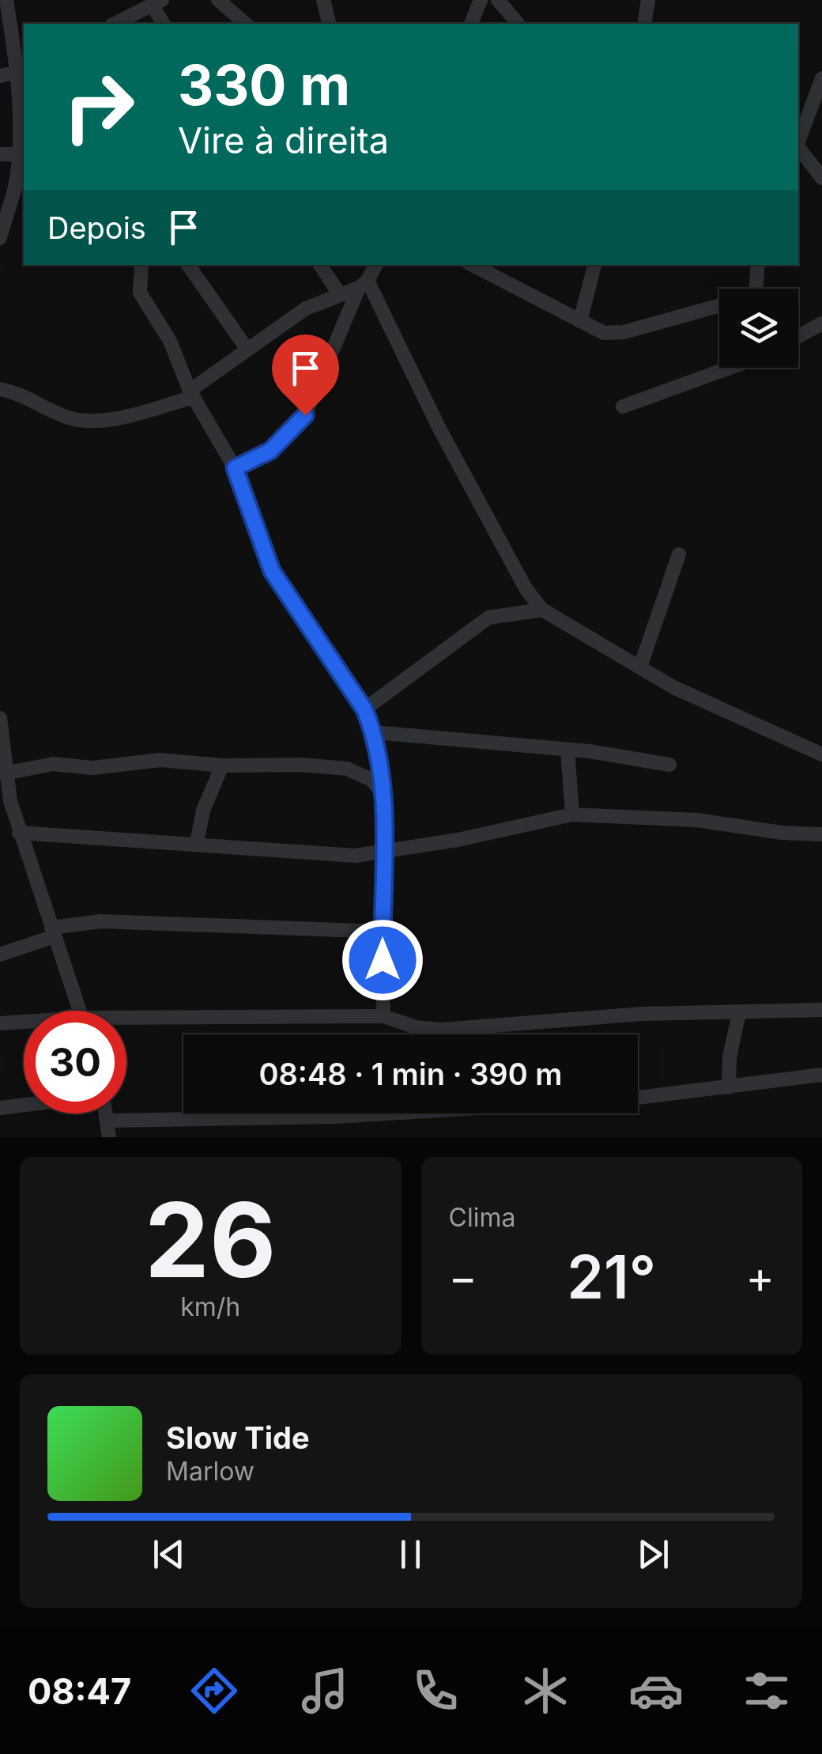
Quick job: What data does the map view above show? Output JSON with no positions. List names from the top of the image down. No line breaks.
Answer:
{"page":{"turn":["330 m","Vire à direita"],"then":"Depois","limit":"30","trip":"08:48 · 1 min · 390 m","tile":[["26","km/h"],"Clima"],"heat":["−","21°","+"],"song":["Slow Tide","Marlow"],"tabs":"08:47"}}
